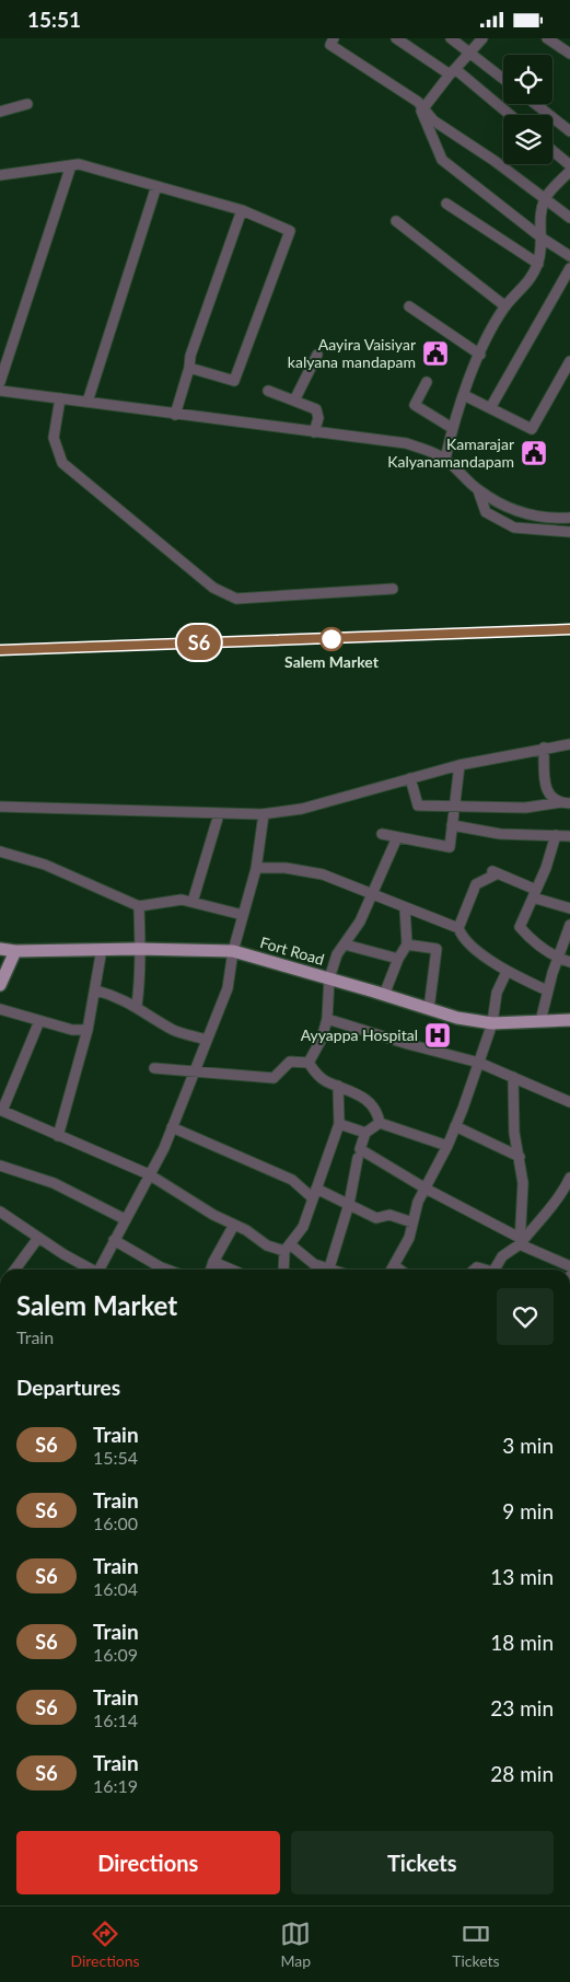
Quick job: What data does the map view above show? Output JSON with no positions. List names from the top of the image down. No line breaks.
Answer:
{"streets":{"main road":["Fort Road"]},"places":{"public building":["Aayira Vaisiyar kalyana mandapam","Kamarajar Kalyanamandapam"],"other":["Salem Market"],"hospital":["Ayyappa Hospital"]},"page":{"status":"15:51","on_map":"S6","heading":[["Salem Market","Train"],"Departures"],"list":[{"mark":"S6","name":"Train","note":"15:54","value":"3 min"},{"mark":"S6","name":"Train","note":"16:00","value":"9 min"},{"mark":"S6","name":"Train","note":"16:04","value":"13 min"},{"mark":"S6","name":"Train","note":"16:09","value":"18 min"},{"mark":"S6","name":"Train","note":"16:14","value":"23 min"},{"mark":"S6","name":"Train","note":"16:19","value":"28 min"}],"buttons":["Directions","Tickets"],"tabs":["Directions","Map","Tickets"]}}
